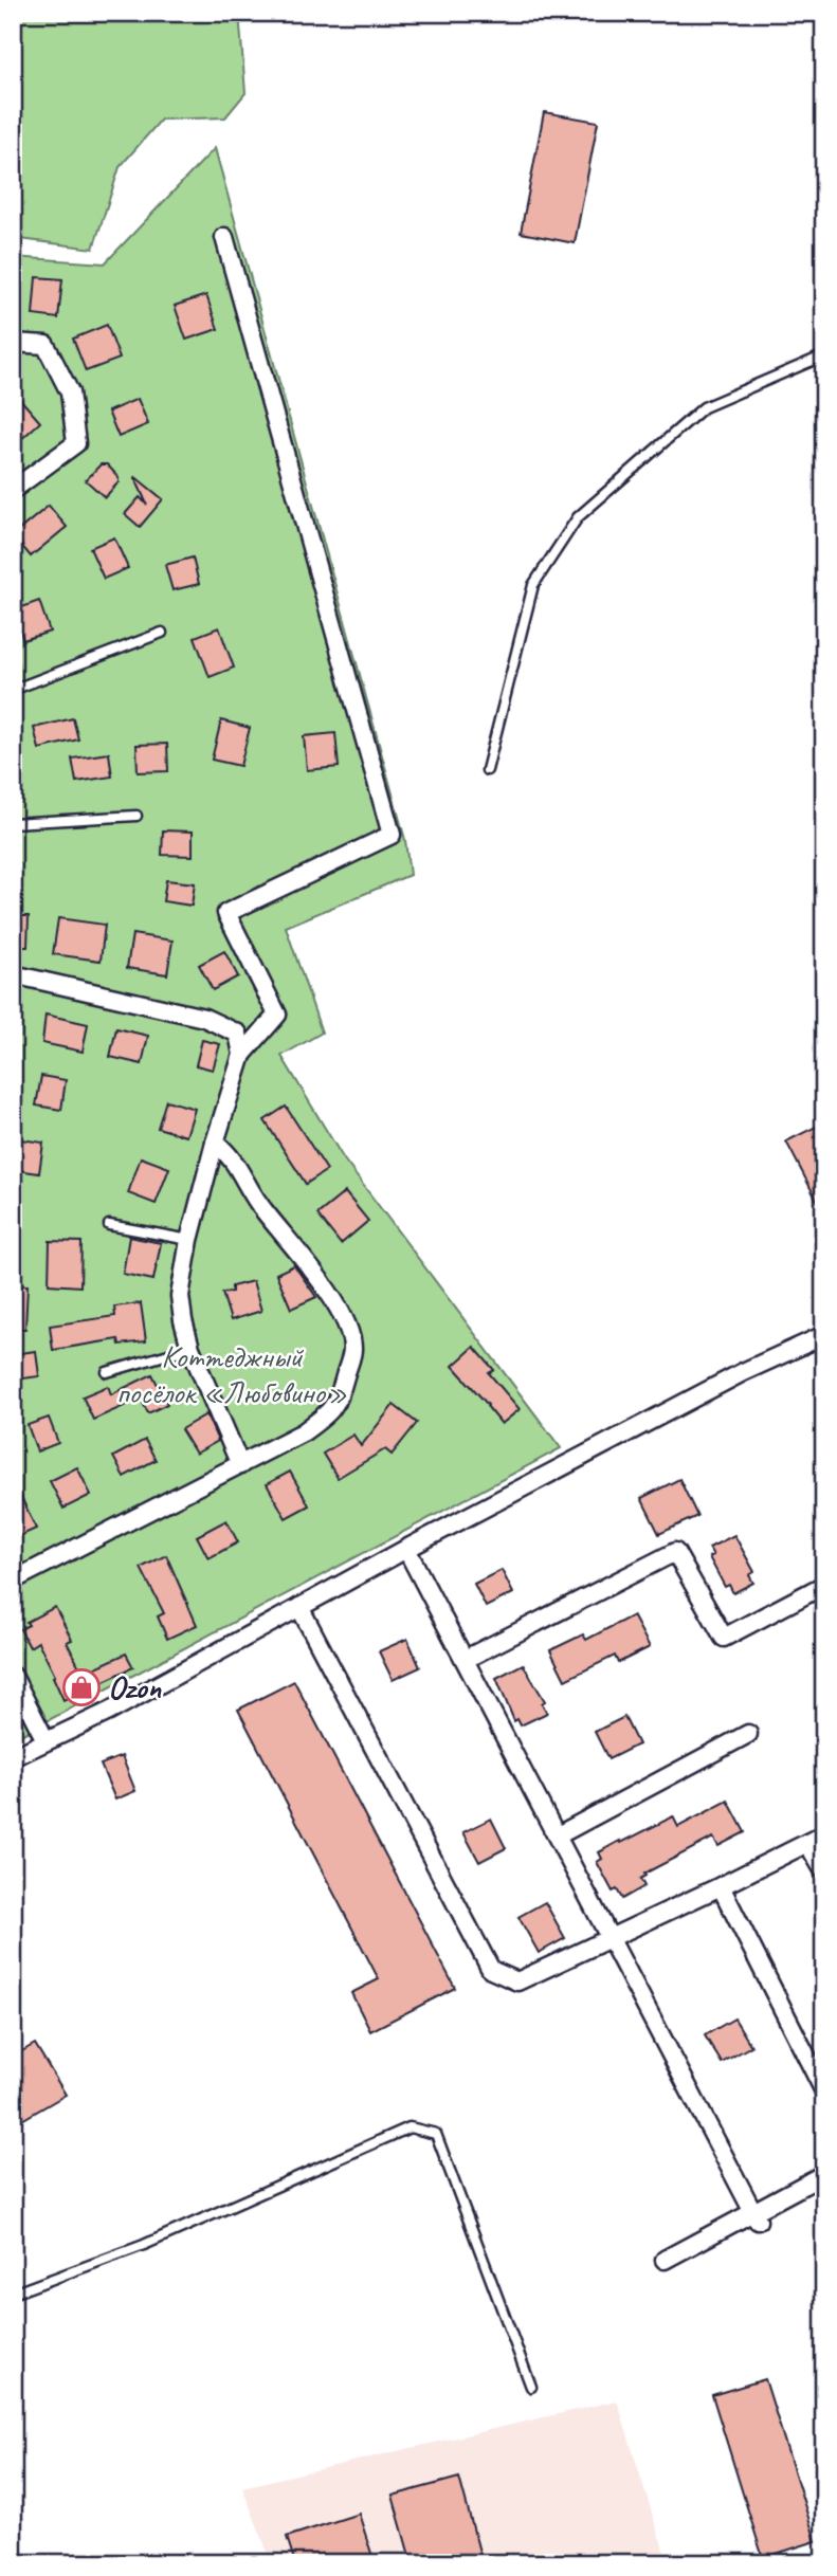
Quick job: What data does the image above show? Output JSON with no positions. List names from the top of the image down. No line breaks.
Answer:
{"parks":["Коттеджный посёлок «Любовино»"],"places":{"shop":["Ozon"]}}
